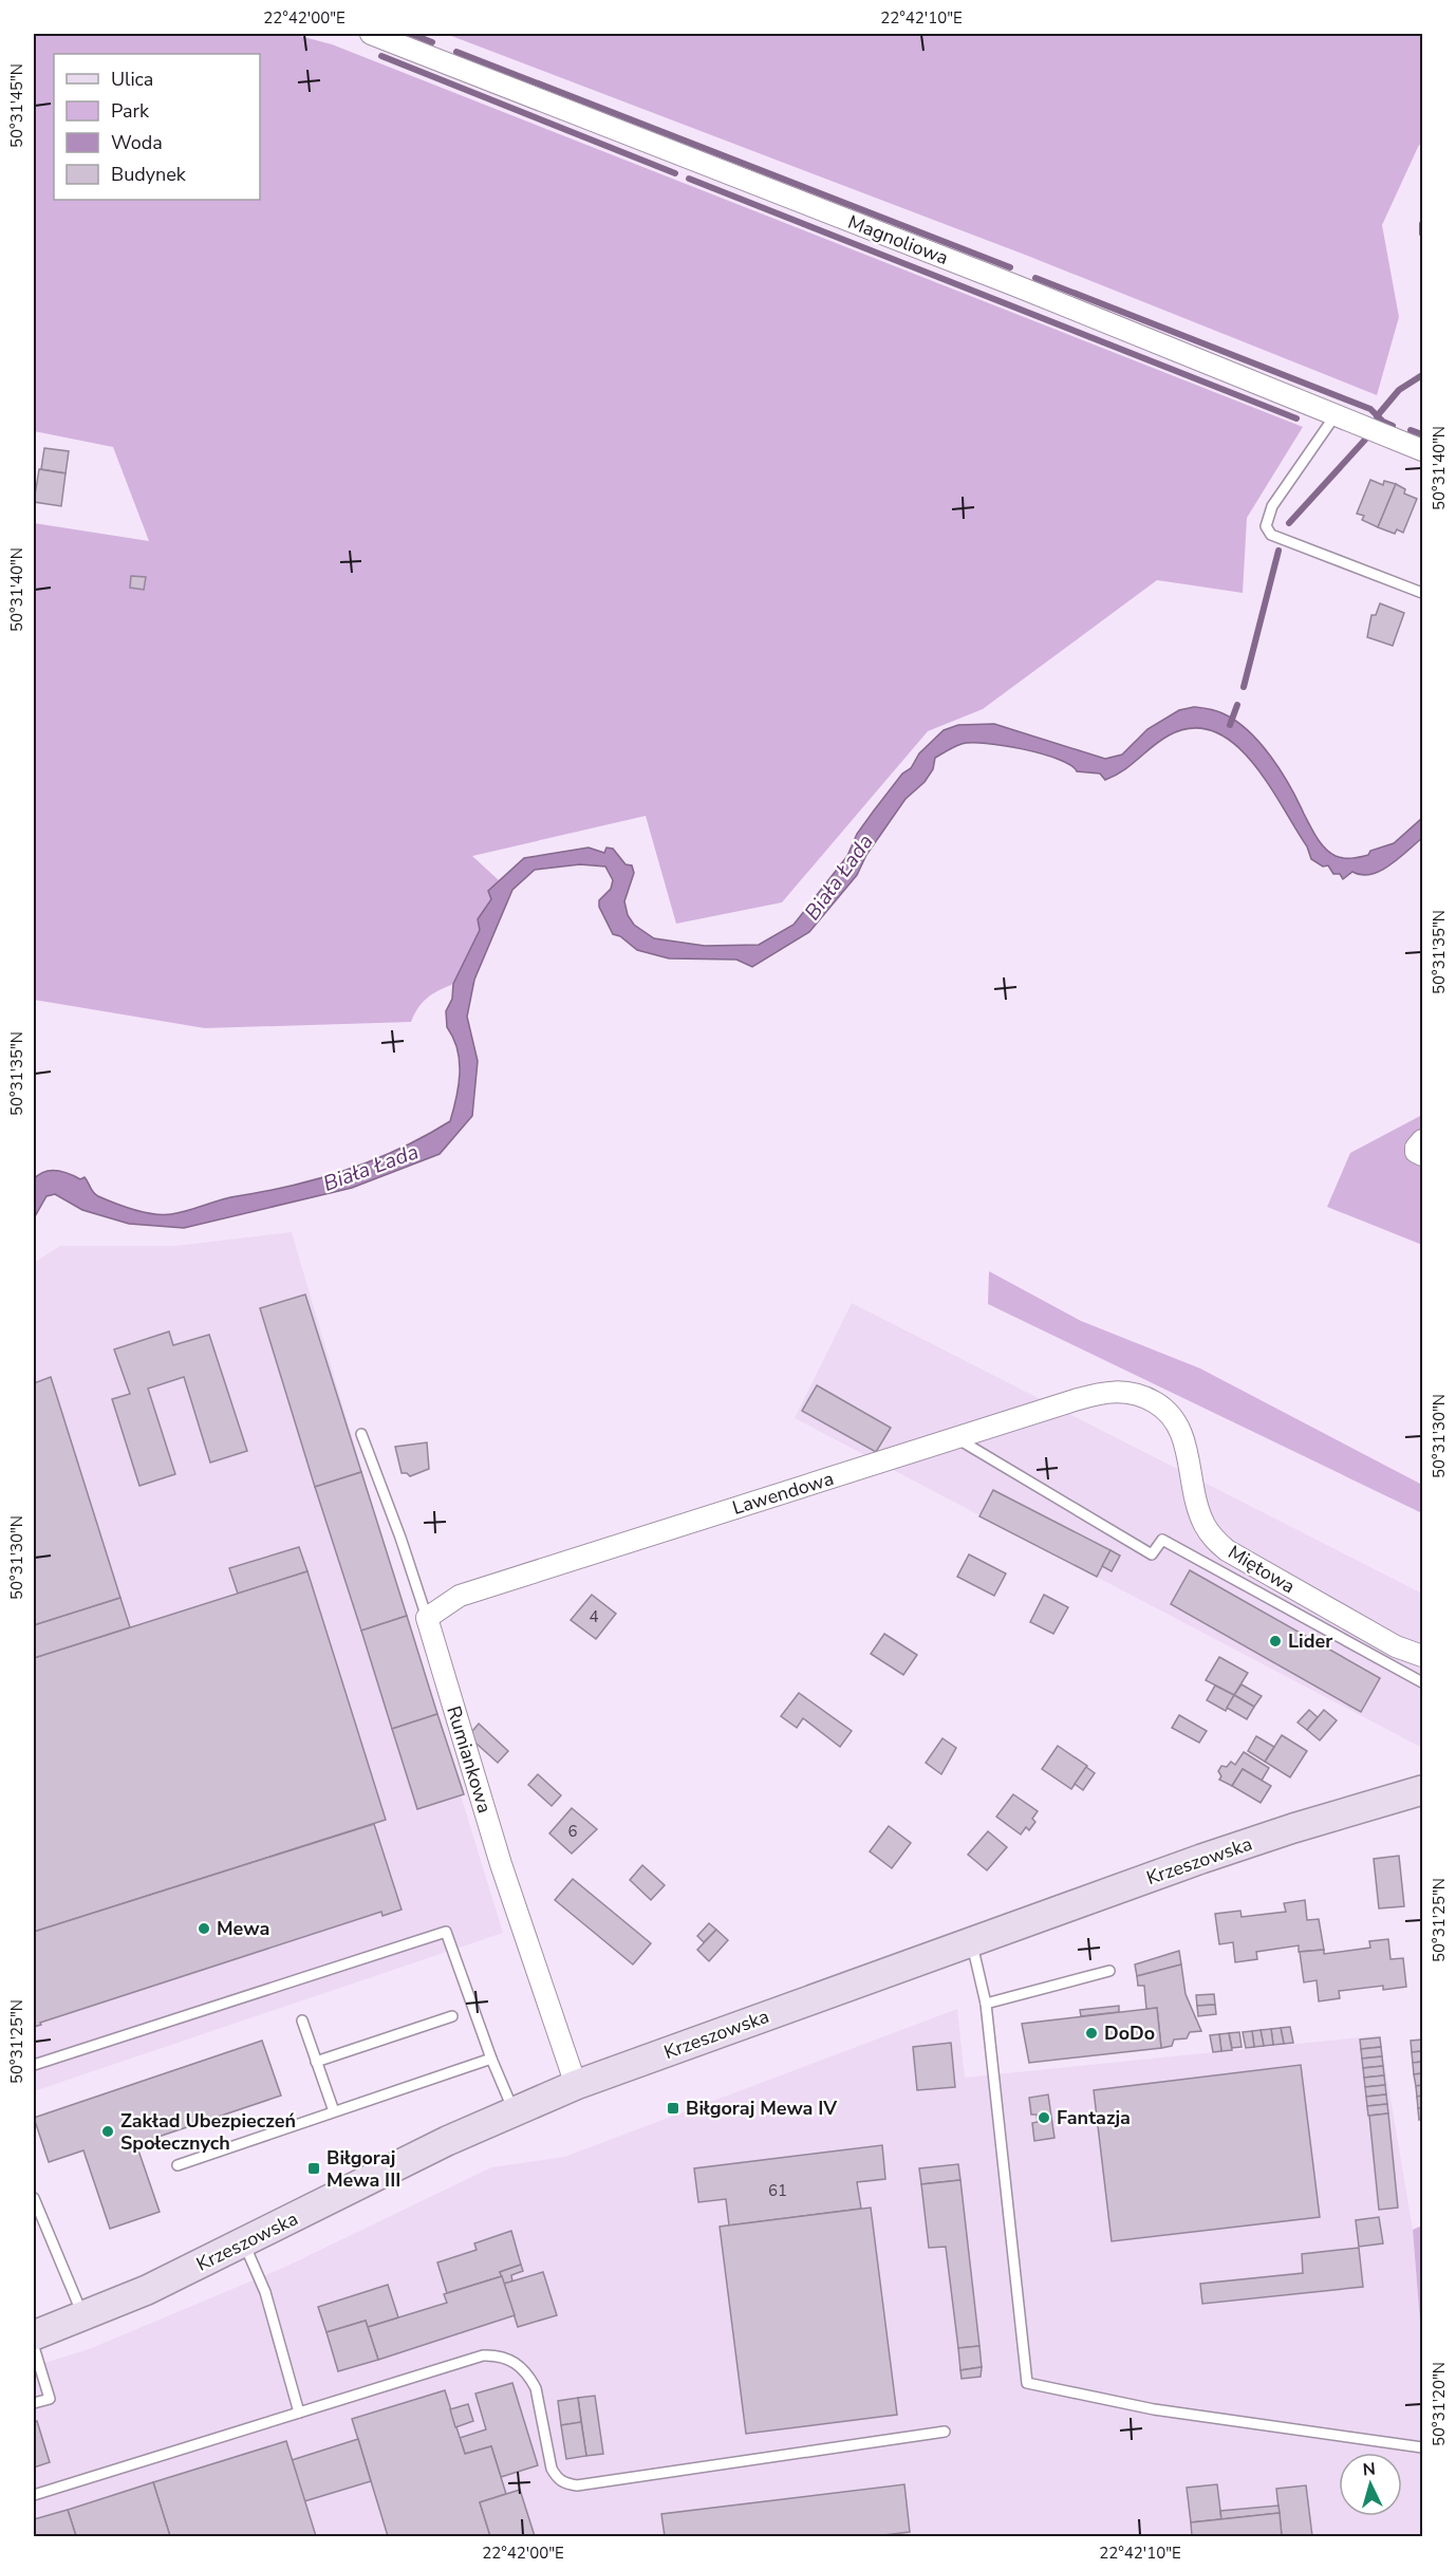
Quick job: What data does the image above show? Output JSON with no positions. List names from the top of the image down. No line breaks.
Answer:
{"streets":{"main road":["Krzeszowska"],"street":["Magnoliowa","Lawendowa","Miętowa","Rumiankowa"]},"crossings":[["Lawendowa","Miętowa"],["Lawendowa","Rumiankowa"],["Rumiankowa","Krzeszowska"]],"water":["Biała Łada"],"places":{"other":["Lider","Mewa","DoDo","Fantazja","Zakład Ubezpieczeń Społecznych"],"transit":["Biłgoraj Mewa IV","Biłgoraj Mewa III"]},"house_numbers":["4","6","61"],"legend":["Ulica","Park","Woda","Budynek"],"north":"top","coordinates":["22°42'00\"E","22°42'10\"E","50°31'45\"N","50°31'40\"N","50°31'35\"N","50°31'30\"N","50°31'25\"N","50°31'20\"N"]}
